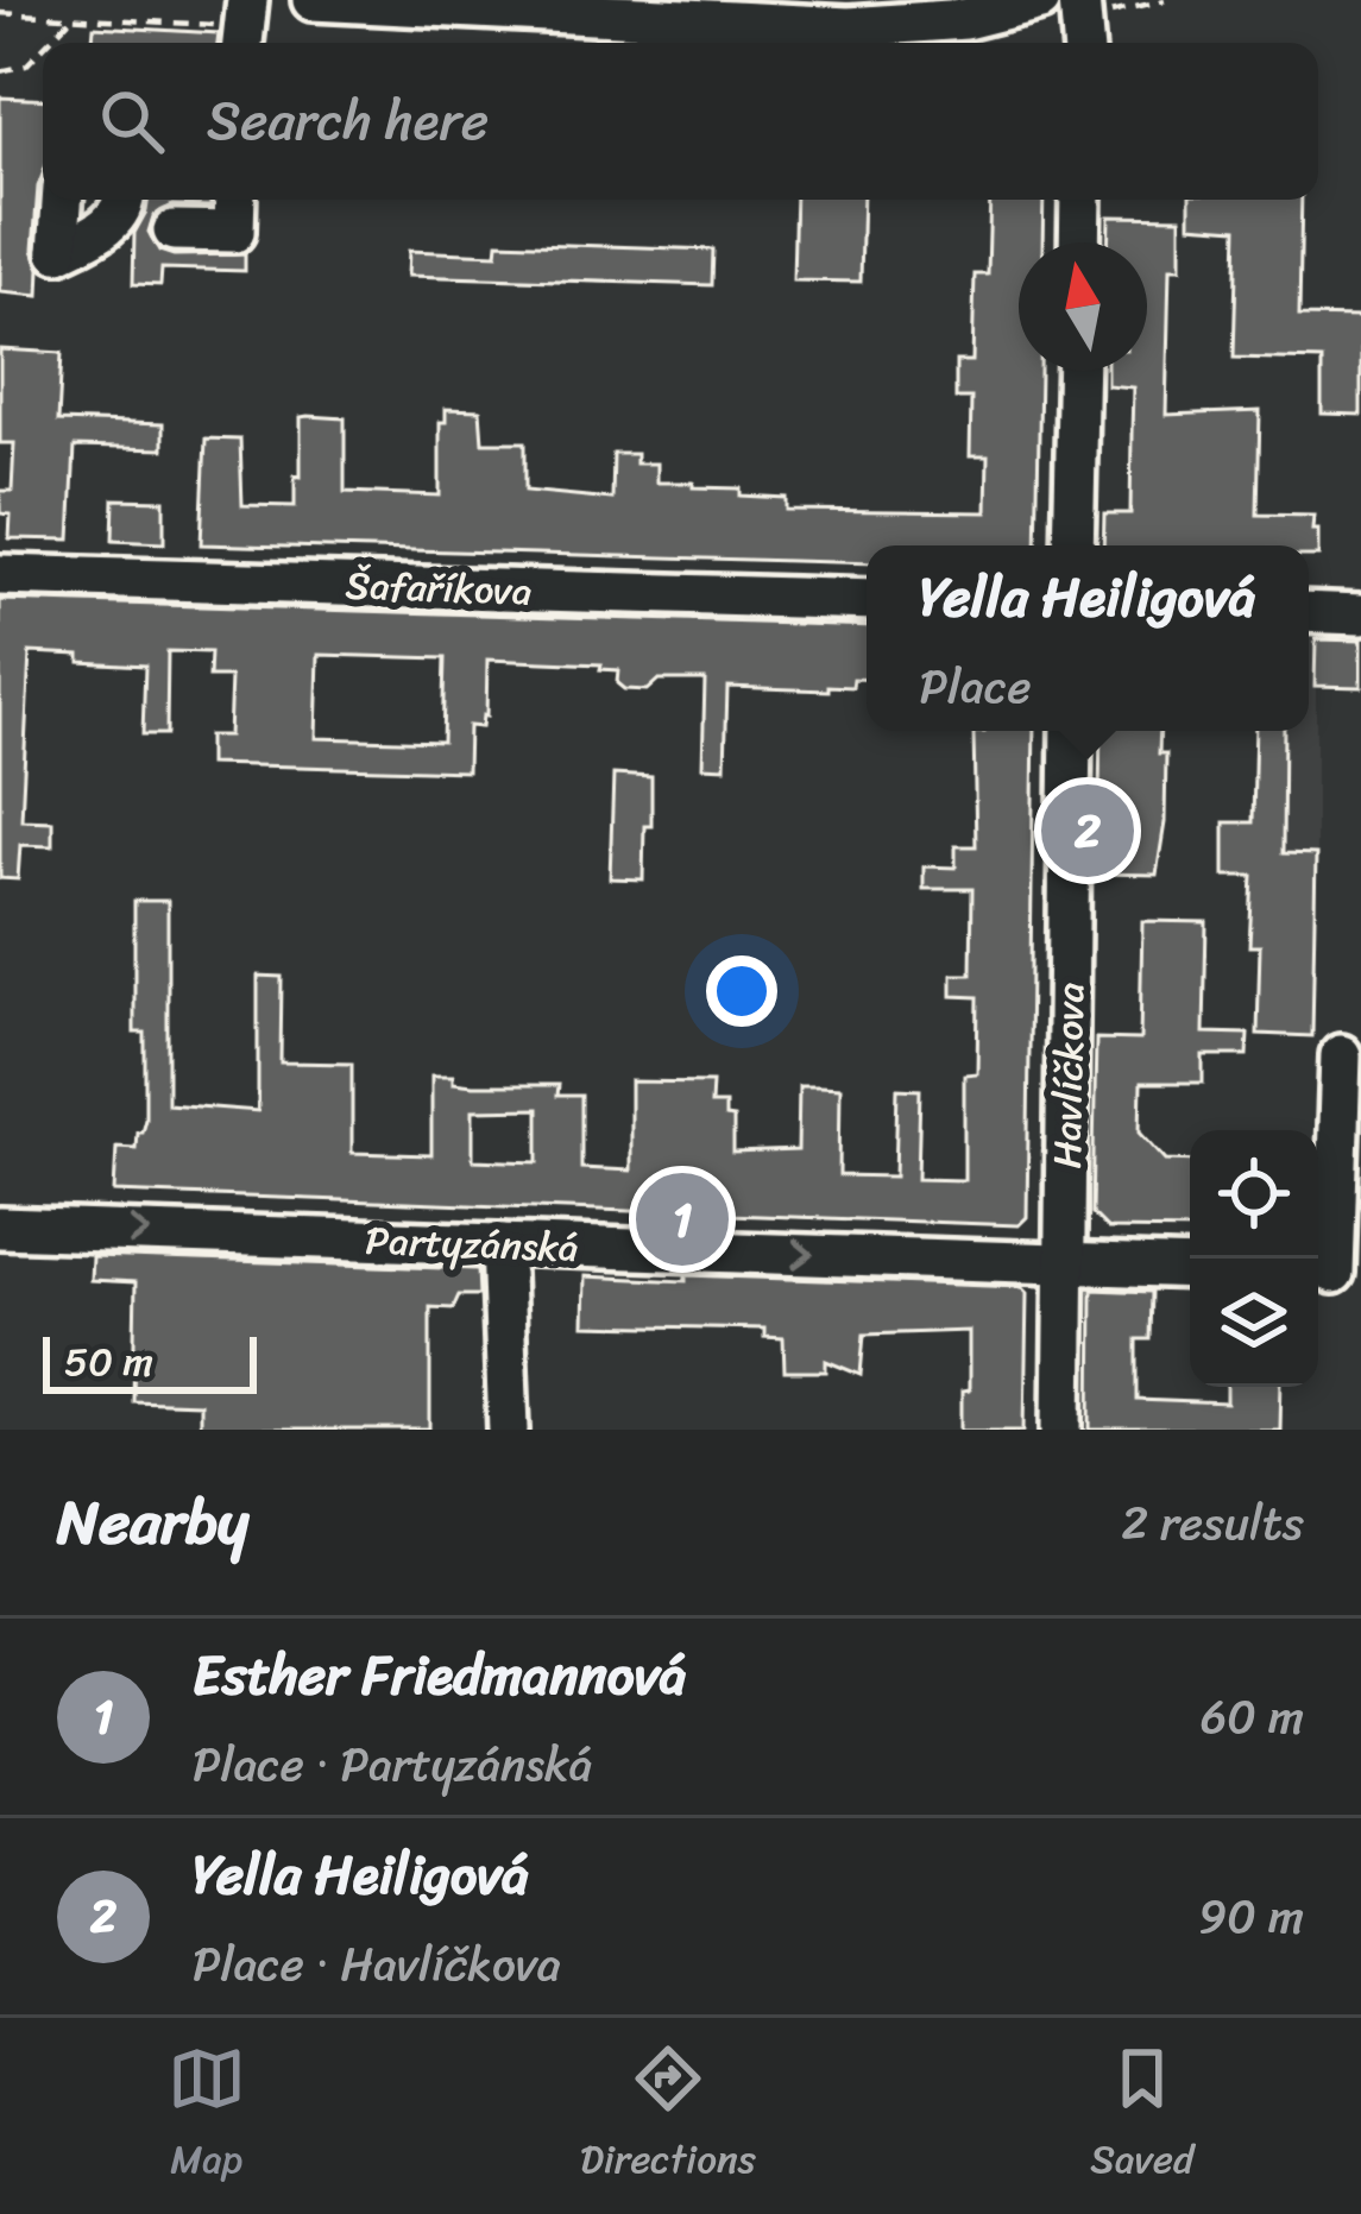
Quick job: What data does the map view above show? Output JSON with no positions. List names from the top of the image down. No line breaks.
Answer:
{"streets":{"street":["Šafaříkova","Havlíčkova","Partyzánská"]},"crossings":[["Havlíčkova","Partyzánská"]],"one_way":["Partyzánská"],"scale_bar":"50 m","north":"top","page":{"search":"Search here","popup":["Yella Heiligová","Place"],"pins":["2","1"],"scale":"50 m","heading":["Nearby","2 results"],"list":[{"mark":"1","name":"Esther Friedmannová","note":"Place · Partyzánská","value":"60 m"},{"mark":"2","name":"Yella Heiligová","note":"Place · Havlíčkova","value":"90 m"}],"nav":["Map","Directions","Saved"]}}
